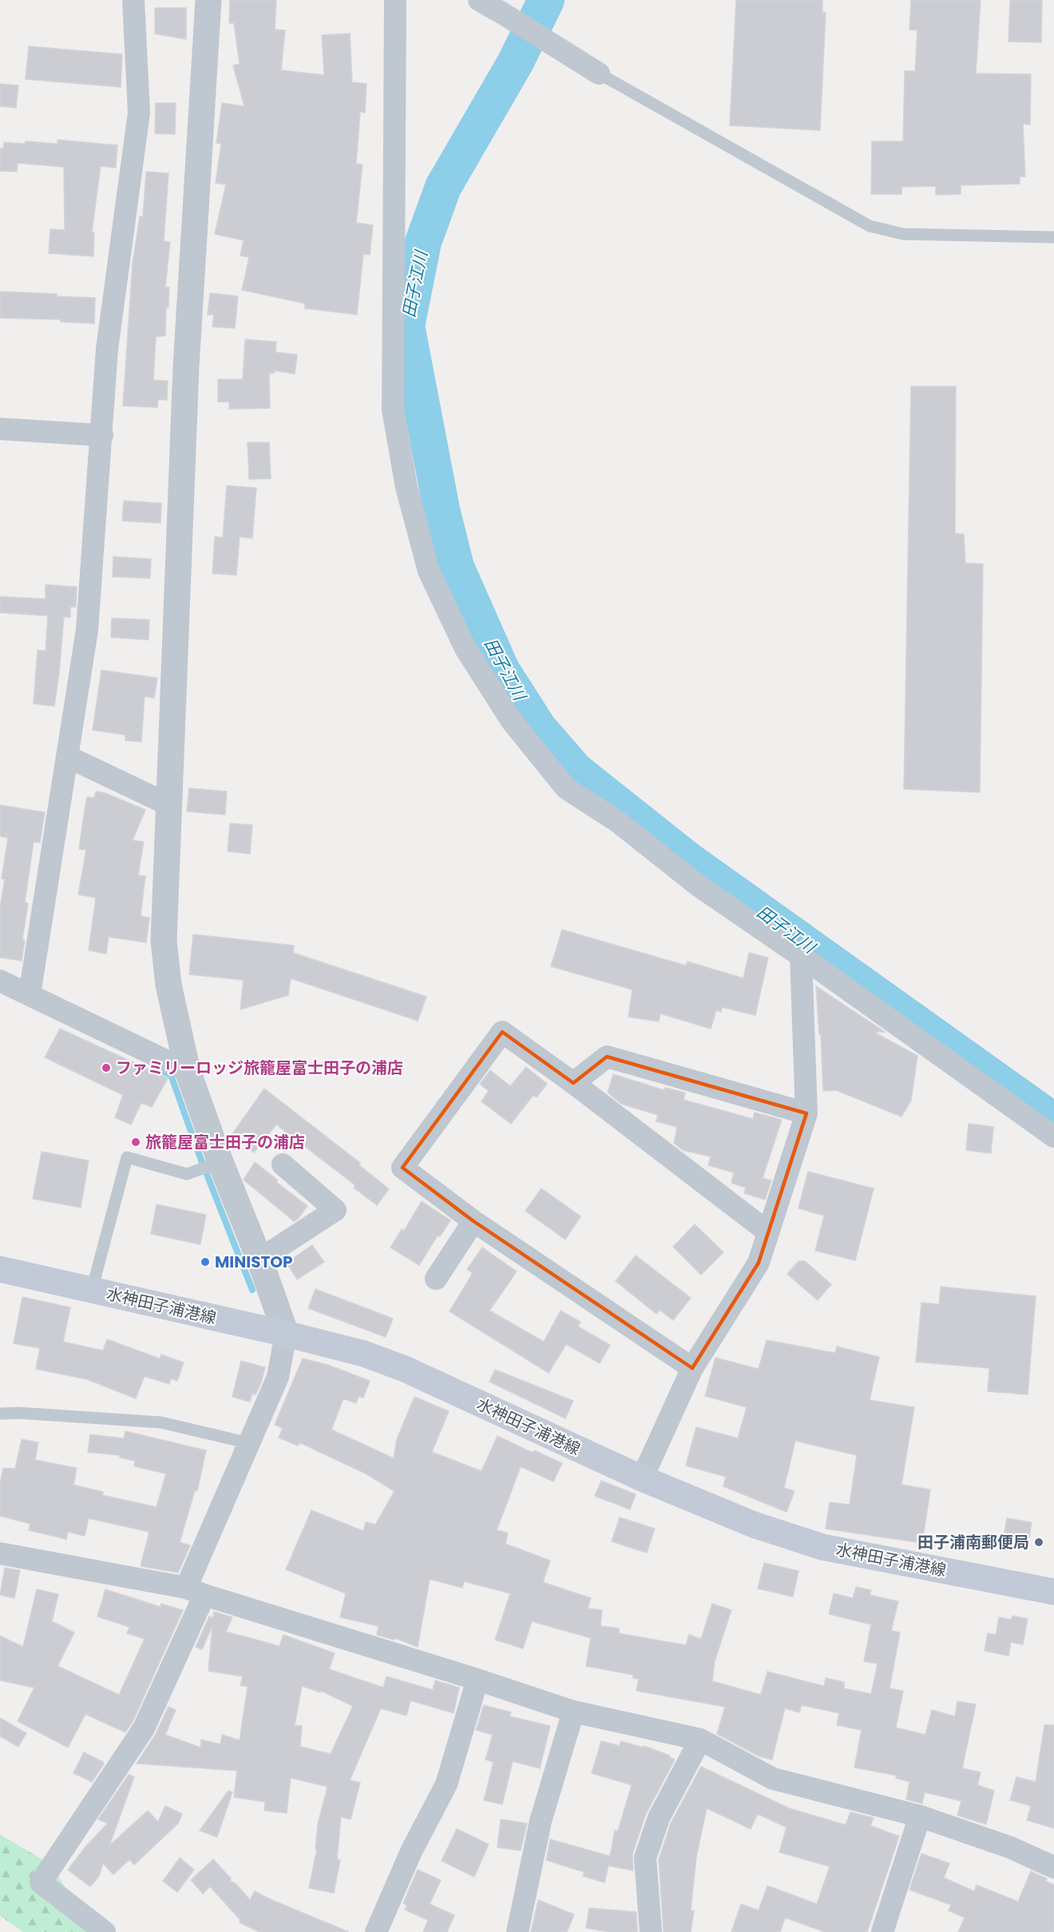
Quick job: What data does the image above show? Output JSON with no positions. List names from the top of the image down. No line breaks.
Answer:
{"streets":{"main road":["水神田子浦港線"]},"water":["田子江川"],"places":["ファミリーロッジ旅籠屋富士田子の浦店","旅籠屋富士田子の浦店","MINISTOP","田子浦南郵便局"]}
